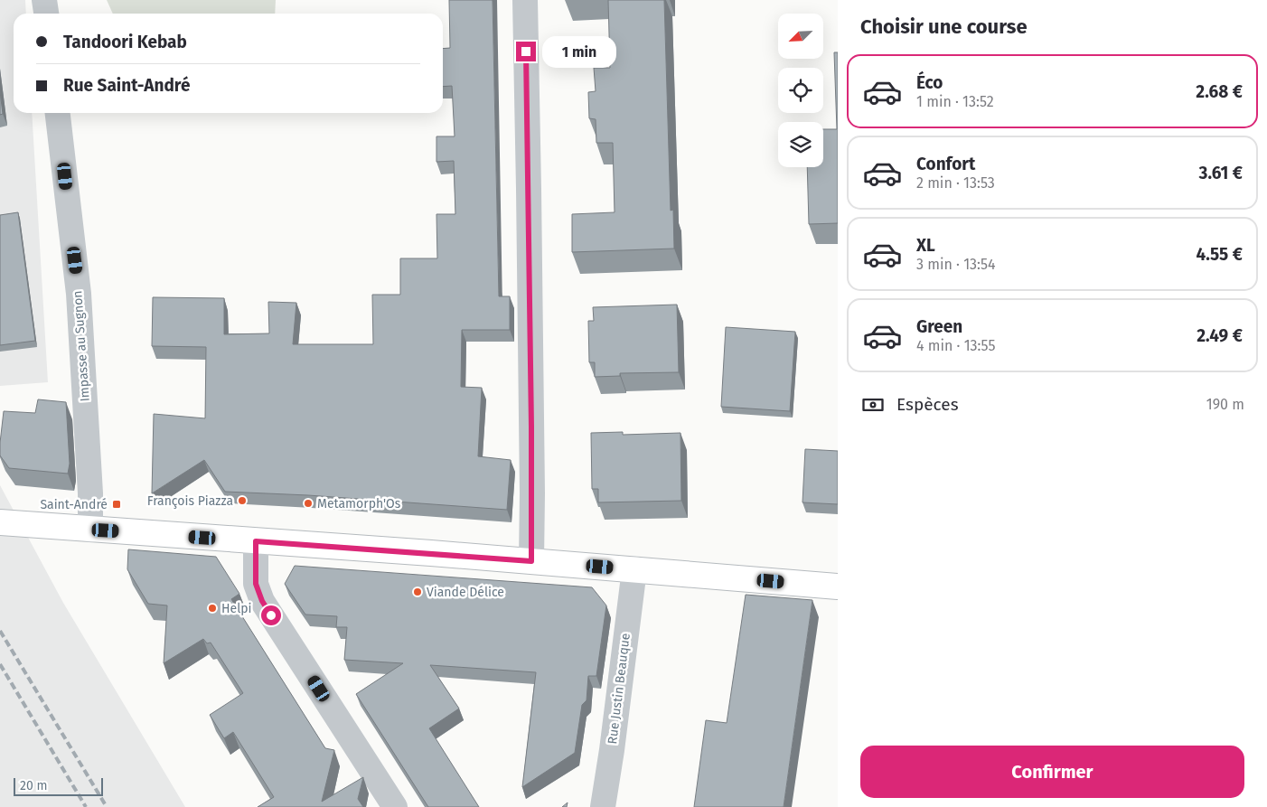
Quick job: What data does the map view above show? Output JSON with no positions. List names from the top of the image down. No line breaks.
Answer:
{"streets":{"street":["Impasse au Sugnon","Rue Justin Beauque"]},"places":{"other":["François Piazza","Metamorph'Os","Viande Délice","Helpi"],"transit":["Saint-André"]},"scale_bar":"20 m","north":"bottom left","page":{"heading":"Choisir une course","banner":["Tandoori Kebab","Rue Saint-André"],"bubble":"1 min","list":[{"name":"Éco","note":"1 min · 13:52","value":"2.68 €"},{"name":"Confort","note":"2 min · 13:53","value":"3.61 €"},{"name":"XL","note":"3 min · 13:54","value":"4.55 €"},{"name":"Green","note":"4 min · 13:55","value":"2.49 €"}],"pay":["Espèces","190 m"],"buttons":"Confirmer","scale":"20 m"}}
